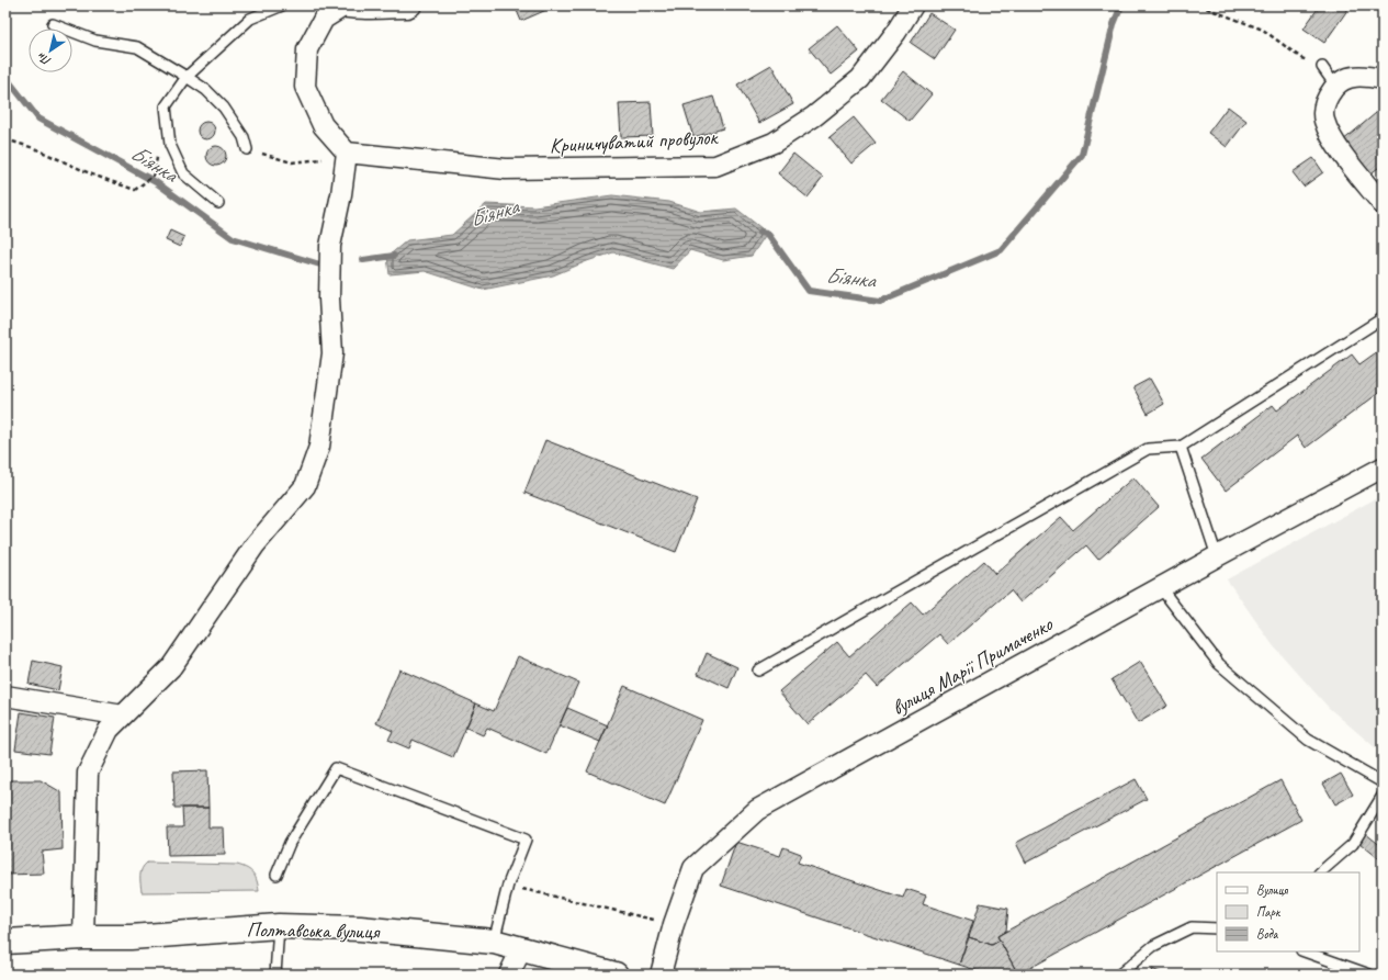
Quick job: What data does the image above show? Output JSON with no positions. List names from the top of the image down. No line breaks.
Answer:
{"streets":{"main road":["Полтавська вулиця"],"street":["Криничуватий провулок","вулиця Марії Примаченко"]},"water":["Біянка"],"legend":["Вулиця","Парк","Вода"],"north":"bottom left"}
